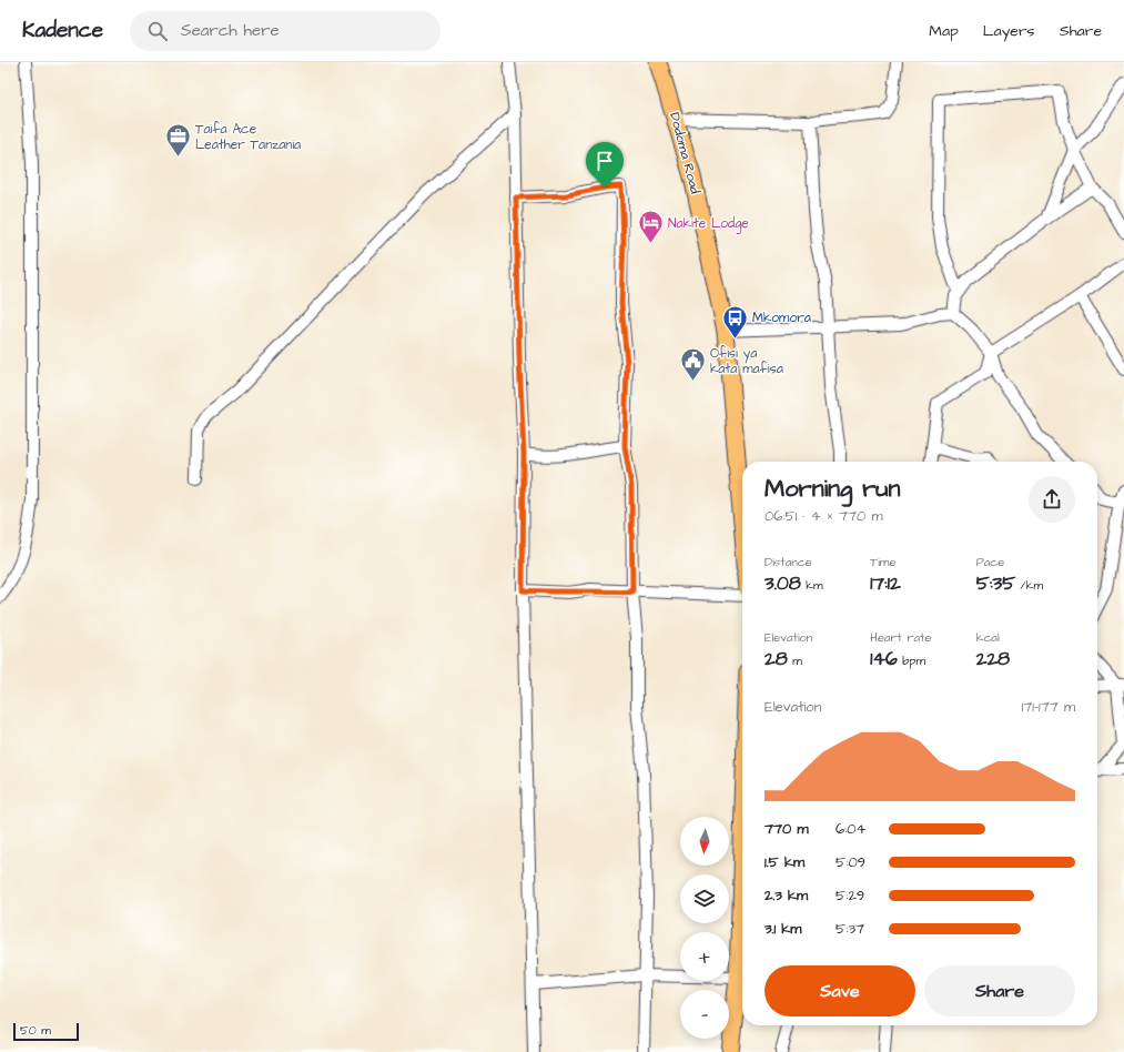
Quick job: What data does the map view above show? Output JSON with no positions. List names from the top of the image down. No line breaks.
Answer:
{"streets":{"highway":["Dodoma Road"]},"places":{"office":["Taifa Ace Leather Tanzania"],"hotel":["Nakite Lodge"],"bus stop":["Mkomora"],"public building":["Ofisi ya kata mafisa"]},"scale_bar":"50 m","north":"bottom","page":{"header":"Kadence","search":"Search here","nav":["Map","Layers","Share"],"heading":["Morning run","06:51 · 4 × 770 m"],"stats":[["Distance","3.08 km"],["Time","17:12"],["Pace","5:35 /km"],["Elevation","28 m"],["Heart rate","146 bpm"],["kcal","228"]],"chart":["Elevation","171–177 m"],"list":[{"name":"770 m","note":"6:04"},{"name":"1.5 km","note":"5:09"},{"name":"2.3 km","note":"5:29"},{"name":"3.1 km","note":"5:37"}],"map_buttons":["+","−"],"buttons":["Save","Share"],"scale":"50 m"}}
